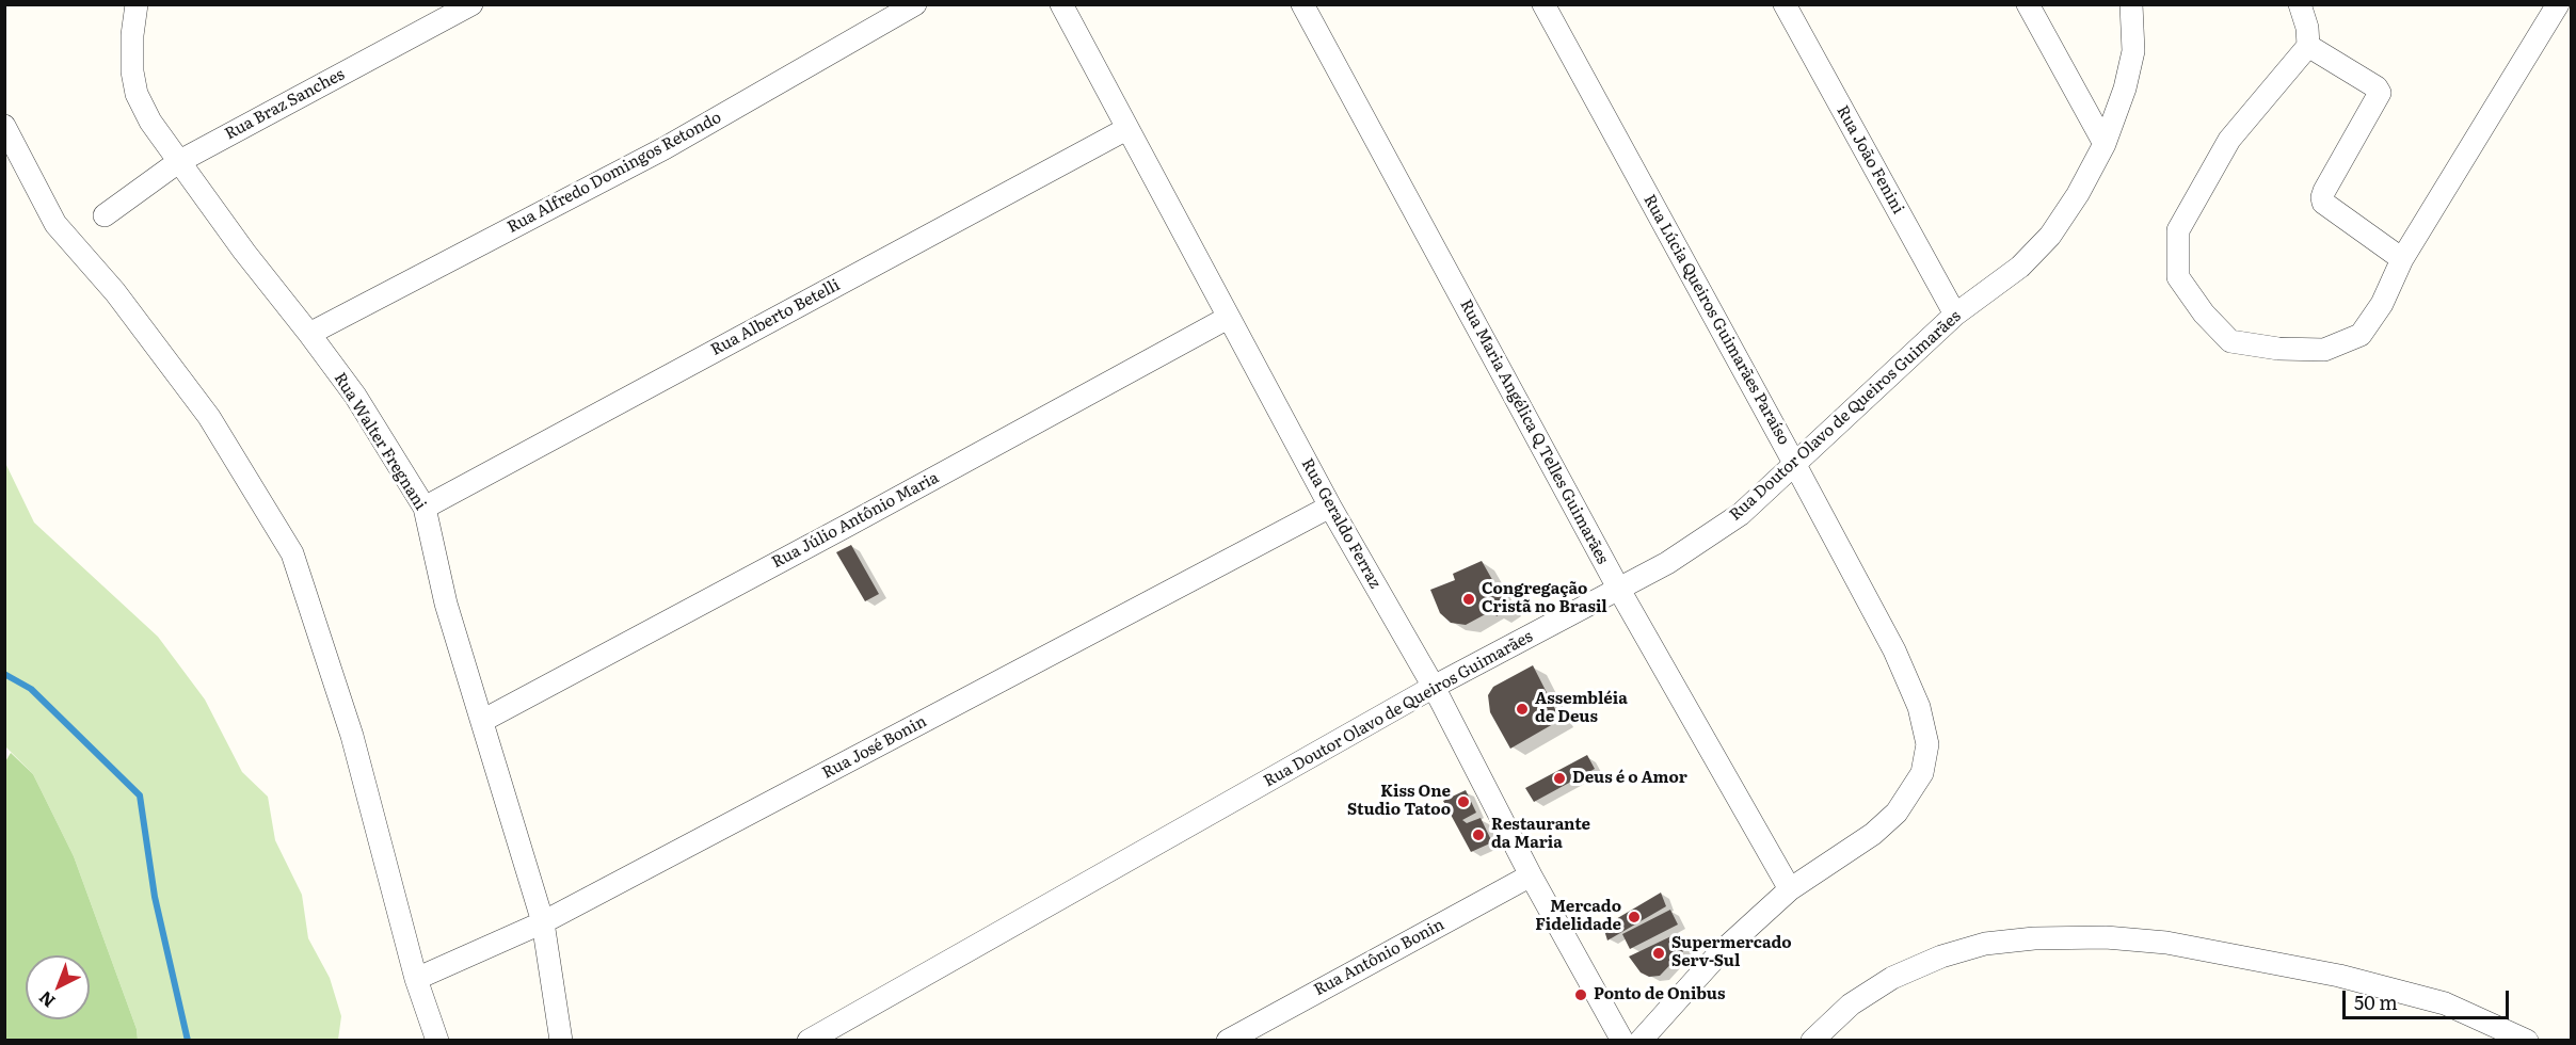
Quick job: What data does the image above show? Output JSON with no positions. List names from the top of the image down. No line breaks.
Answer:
{"streets":{"street":["Rua Braz Sanches","Rua João Fenini","Rua Alfredo Domingos Retondo","Rua Alberto Betelli","Rua Lúcia Queiros Guimarães Paraíso","Rua Doutor Olavo de Queiros Guimarães","Rua Maria Angélica Q Telles Guimarães","Rua Walter Fregnani","Rua Júlio Antônio Maria","Rua Geraldo Ferraz","Rua José Bonin","Rua Antônio Bonin"]},"crossings":[["Rua Braz Sanches","Rua Walter Fregnani"],["Rua João Fenini","Rua Doutor Olavo de Queiros Guimarães"],["Rua Alfredo Domingos Retondo","Rua Walter Fregnani"],["Rua Alberto Betelli","Rua Walter Fregnani"],["Rua Alberto Betelli","Rua Geraldo Ferraz"],["Rua Lúcia Queiros Guimarães Paraíso","Rua Doutor Olavo de Queiros Guimarães"],["Rua Lúcia Queiros Guimarães Paraíso","Rua Maria Angélica Q Telles Guimarães"],["Rua Doutor Olavo de Queiros Guimarães","Rua Maria Angélica Q Telles Guimarães"],["Rua Doutor Olavo de Queiros Guimarães","Rua Geraldo Ferraz"],["Rua Walter Fregnani","Rua Júlio Antônio Maria"],["Rua Walter Fregnani","Rua José Bonin"],["Rua Júlio Antônio Maria","Rua Geraldo Ferraz"],["Rua Geraldo Ferraz","Rua José Bonin"],["Rua Geraldo Ferraz","Rua Antônio Bonin"]],"places":["Congregação Cristã no Brasil","Assembléia de Deus","Deus é o Amor","Kiss One Studio Tatoo","Restaurante da Maria","Mercado Fidelidade","Supermercado Serv-Sul","Ponto de Onibus"],"scale_bar":"50 m","north":"bottom left"}
